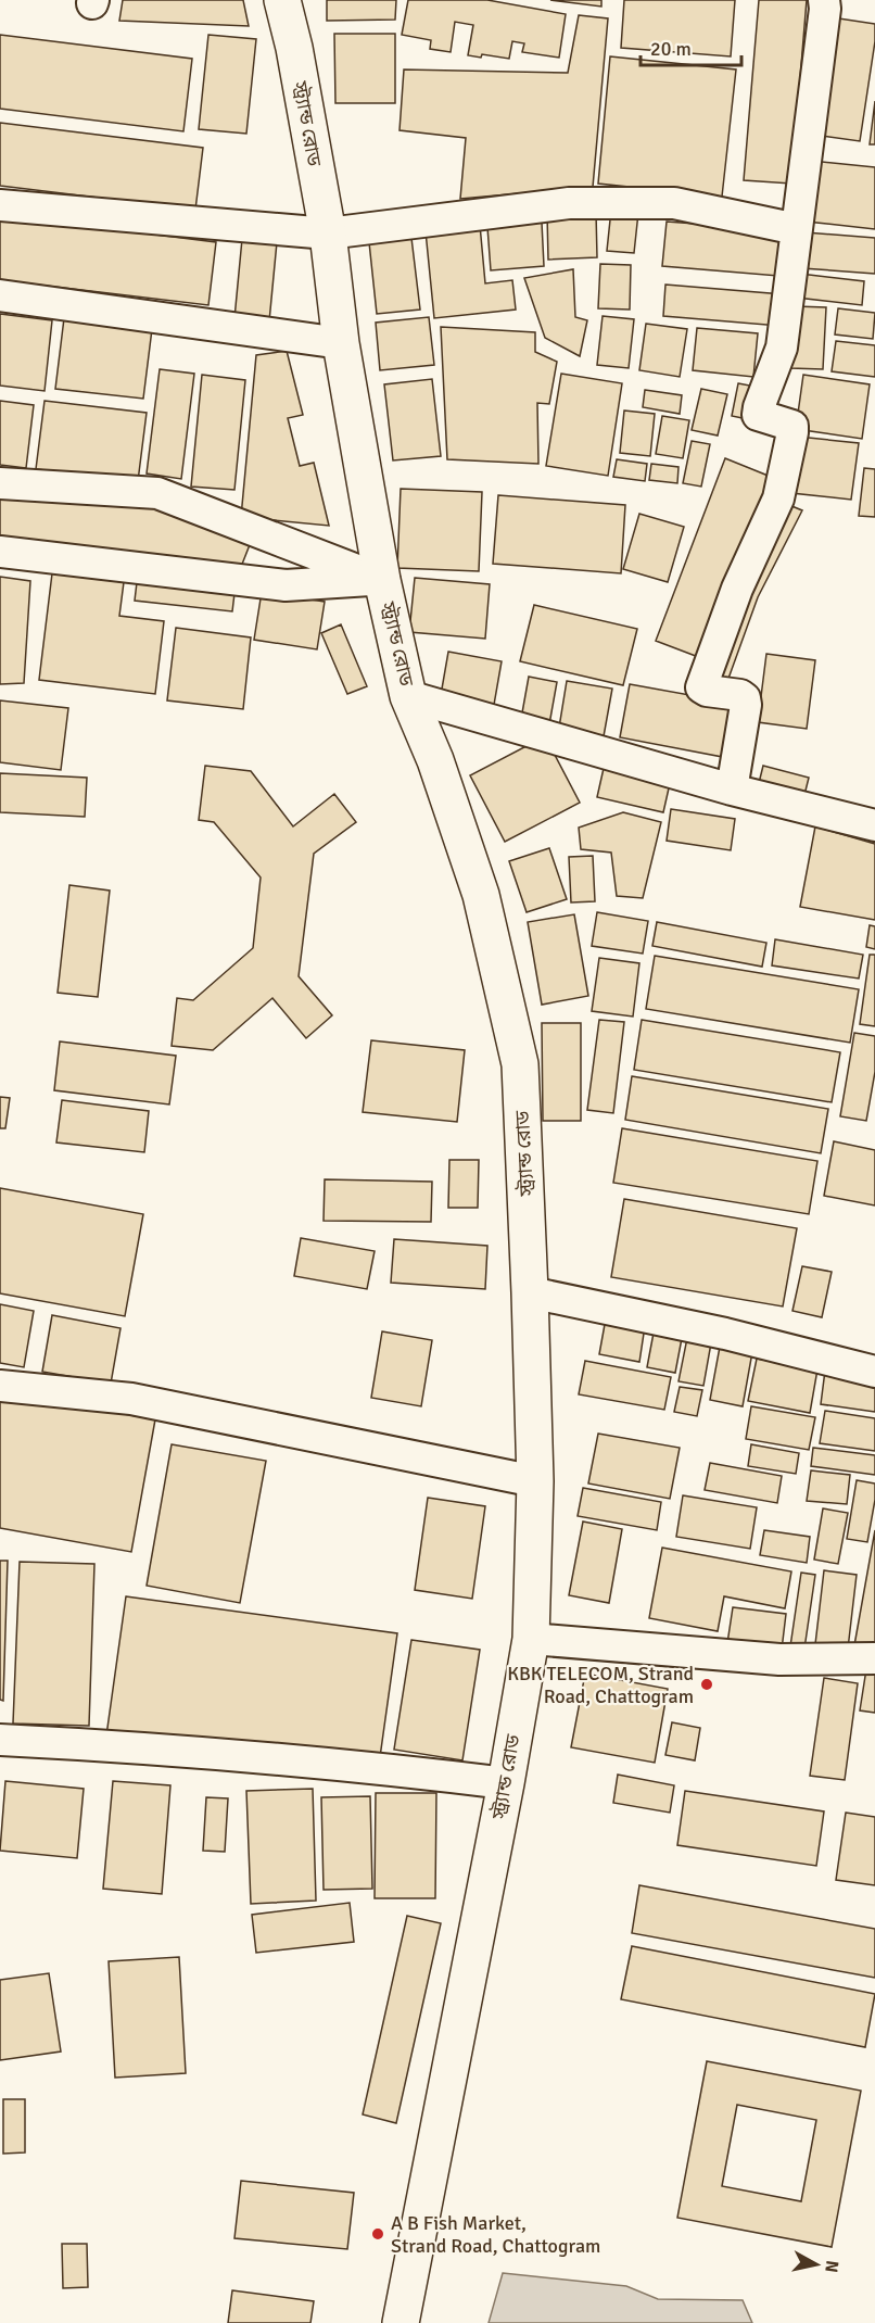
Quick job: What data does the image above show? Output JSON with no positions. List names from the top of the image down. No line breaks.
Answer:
{"streets":{"main road":["স্ট্র্যান্ড রোড"]},"places":["KBK TELECOM, Strand Road, Chattogram","A B Fish Market, Strand Road, Chattogram"],"scale_bar":"20 m","north":"right"}
